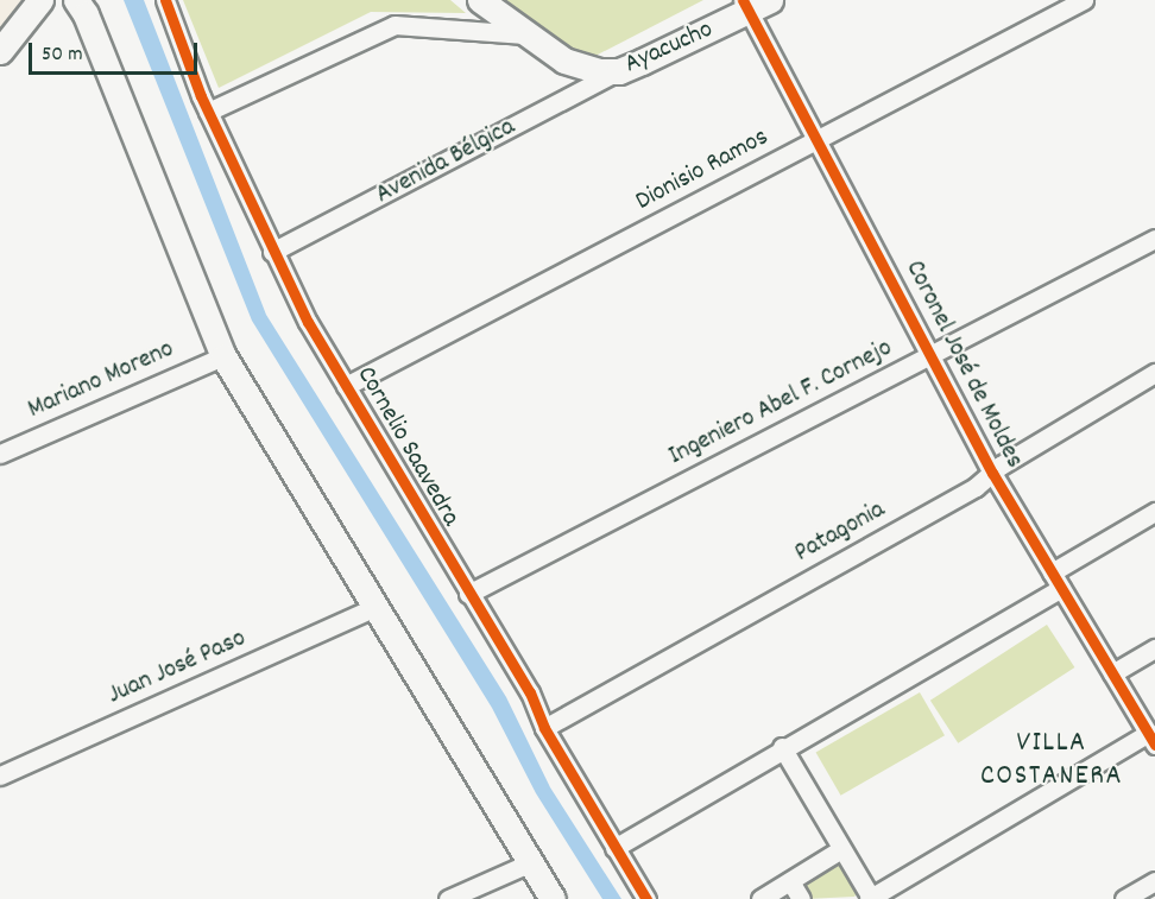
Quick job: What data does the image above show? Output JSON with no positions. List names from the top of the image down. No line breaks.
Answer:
{"streets":{"street":["Ayacucho","Avenida Bélgica","Dionisio Ramos","Coronel José de Moldes","Mariano Moreno","Ingeniero Abel F. Cornejo","Cornelio Saavedra","Patagonia","Juan José Paso"]},"crossings":[["Ayacucho","Avenida Bélgica"],["Ayacucho","Coronel José de Moldes"],["Avenida Bélgica","Cornelio Saavedra"],["Dionisio Ramos","Coronel José de Moldes"],["Dionisio Ramos","Cornelio Saavedra"],["Coronel José de Moldes","Ingeniero Abel F. Cornejo"],["Coronel José de Moldes","Patagonia"],["Ingeniero Abel F. Cornejo","Cornelio Saavedra"],["Cornelio Saavedra","Patagonia"]],"districts":["VILLA COSTANERA"],"scale_bar":"50 m"}
